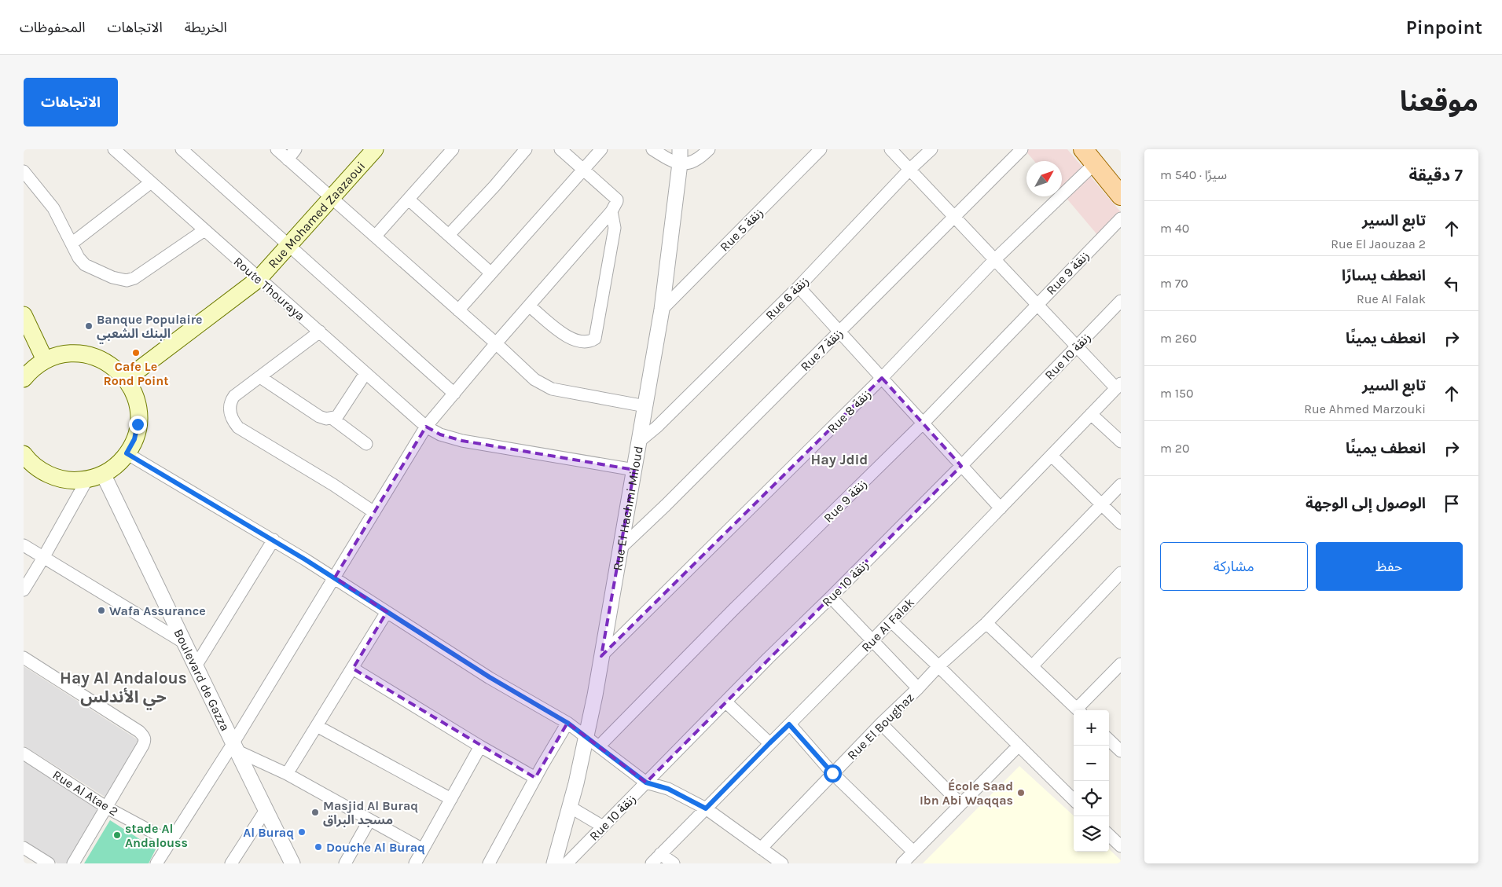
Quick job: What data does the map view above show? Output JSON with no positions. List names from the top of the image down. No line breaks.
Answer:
{"streets":{"main road":["Rue Mohamed Zaazaoui"],"street":["Rue 5 زنقة","Rue 9 زنقة","Route Thouraya","Rue 6 زنقة","Rue 7 زنقة","Rue 10 زنقة","Rue 8 زنقة","Rue El Hachmi Miloud","Rue Al Falak","Boulevard de Gazza","Rue El Boughaz","Rue Al Atae 2"]},"crossings":[["Rue Mohamed Zaazaoui","Route Thouraya"],["Rue 5 زنقة","Rue El Hachmi Miloud"],["Route Thouraya","Rue El Hachmi Miloud"],["Rue 6 زنقة","Rue El Hachmi Miloud"],["Rue 7 زنقة","Rue El Hachmi Miloud"],["Rue 8 زنقة","Rue El Hachmi Miloud"]],"districts":["Hay Jdid","Hay Al Andalous حي الأندلس"],"places":["Banque Populaire البنك الشعبي","Cafe Le Rond Point","Wafa Assurance","École Saad Ibn Abi Waqqas","Masjid Al Buraq مسجد البراق","Al Buraq","stade Al Andalouss","Douche Al Buraq"],"north":"top right","page":{"header":"Pinpoint","nav":["الخريطة","الاتجاهات","المحفوظات"],"title":"موقعنا","buttons":["الاتجاهات",["حفظ","مشاركة"]],"heading":["7 دقيقة","سيرًا · 540 m"],"list":[["تابع السير","Rue El Jaouzaa 2","40 m"],["انعطف يسارًا","Rue Al Falak","70 m"],["انعطف يمينًا","260 m"],["تابع السير","Rue Ahmed Marzouki","150 m"],["انعطف يمينًا","20 m"],"الوصول إلى الوجهة"],"map_buttons":["+","−"]}}
